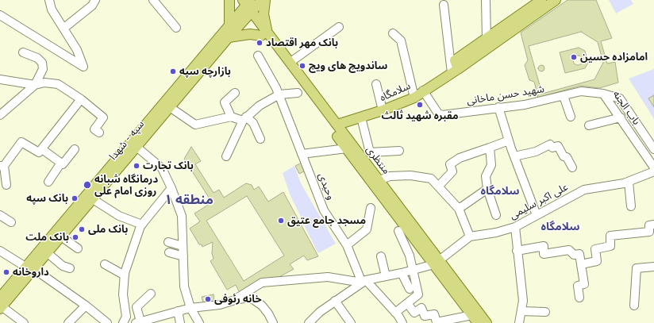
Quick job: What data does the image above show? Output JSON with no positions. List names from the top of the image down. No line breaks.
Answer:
{"streets":{"main road":["سلامگاه","سپه - شهدا","منتظری"],"street":["شهید حسن ماخانی","باب الجنه","وحیدی","علی اکبر سلیمی"]},"crossings":[["سلامگاه","شهید حسن ماخانی"],["سلامگاه","منتظری"],["شهید حسن ماخانی","باب الجنه"],["سپه - شهدا","منتظری"],["منتظری","علی اکبر سلیمی"]],"districts":["سلامگاه","منطقه ۱","سلامگاه"],"places":["بانک مهر اقتصاد","امامزاده حسین","ساندویچ های ویچ","بازارچه سپه","مقبره شهید ثالث","بانک تجارت","درمانگاه شبانه روزی امام علی","بانک سپه","مسجد جامع عتیق","بانک ملی","بانک ملت","داروخانه","خانه رئوفی"]}
